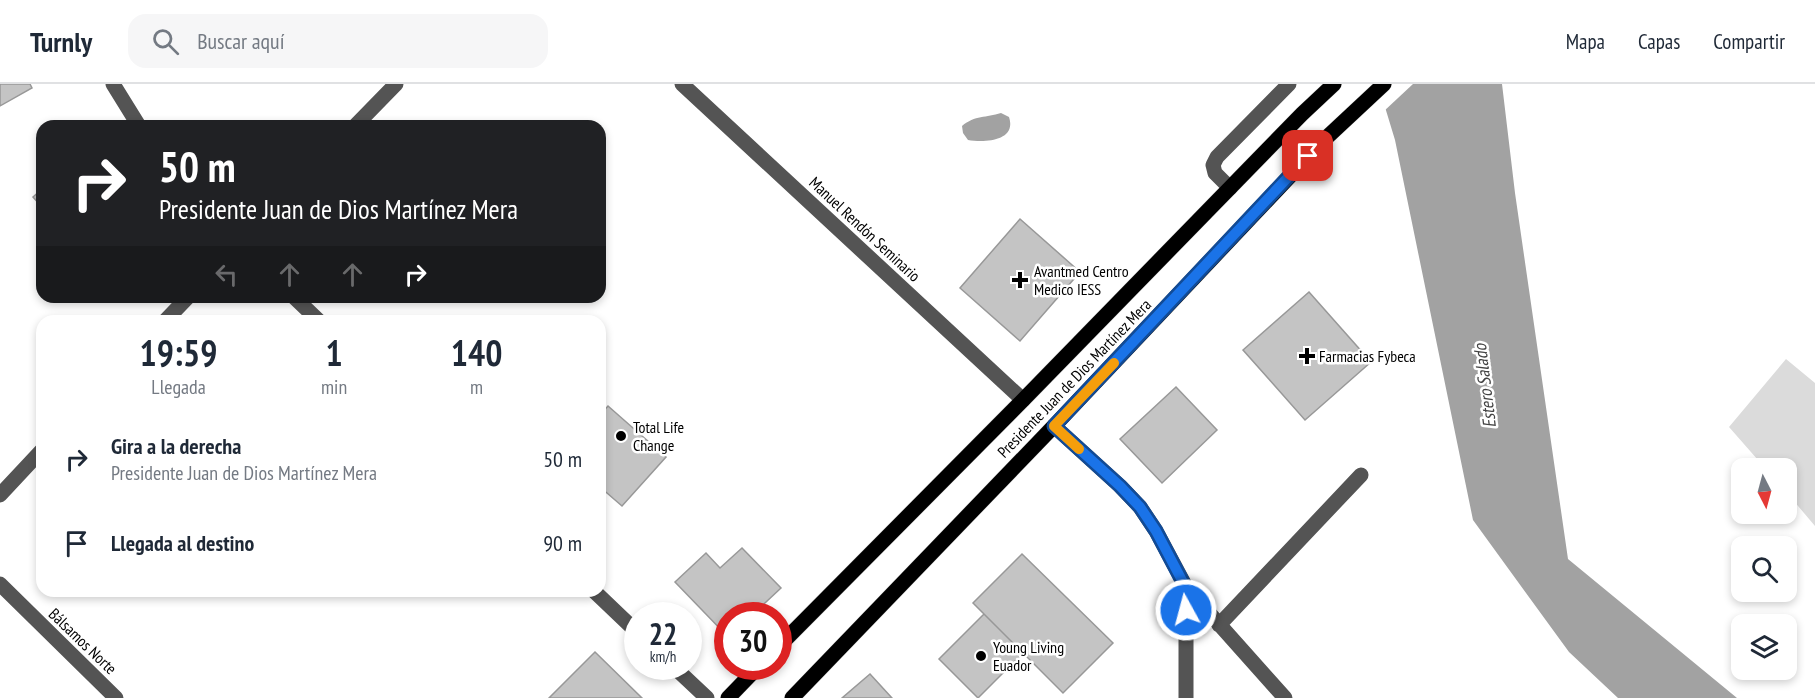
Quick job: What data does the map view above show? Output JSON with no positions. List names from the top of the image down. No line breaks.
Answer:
{"streets":{"main road":["Presidente Juan de Dios Martínez Mera"],"street":["Manuel Rendón Seminario","Bálsamos Norte"]},"crossings":[["Manuel Rendón Seminario","Presidente Juan de Dios Martínez Mera"]],"water":["Estero Salado"],"places":{"health":["Avantmed Centro Medico IESS","Farmacias Fybeca"],"other":["Total Life Change","Young Living Euador"]},"north":"bottom","page":{"header":"Turnly","search":"Buscar aquí","nav":["Mapa","Capas","Compartir"],"turn":["50 m","Presidente Juan de Dios Martínez Mera"],"eta":["19:59","Llegada","1","min","140","m"],"list":[{"name":"Gira a la derecha","note":"Presidente Juan de Dios Martínez Mera","value":"50 m"},{"name":"Llegada al destino","value":"90 m"}],"speed":"22 km/h","limit":"30"}}
